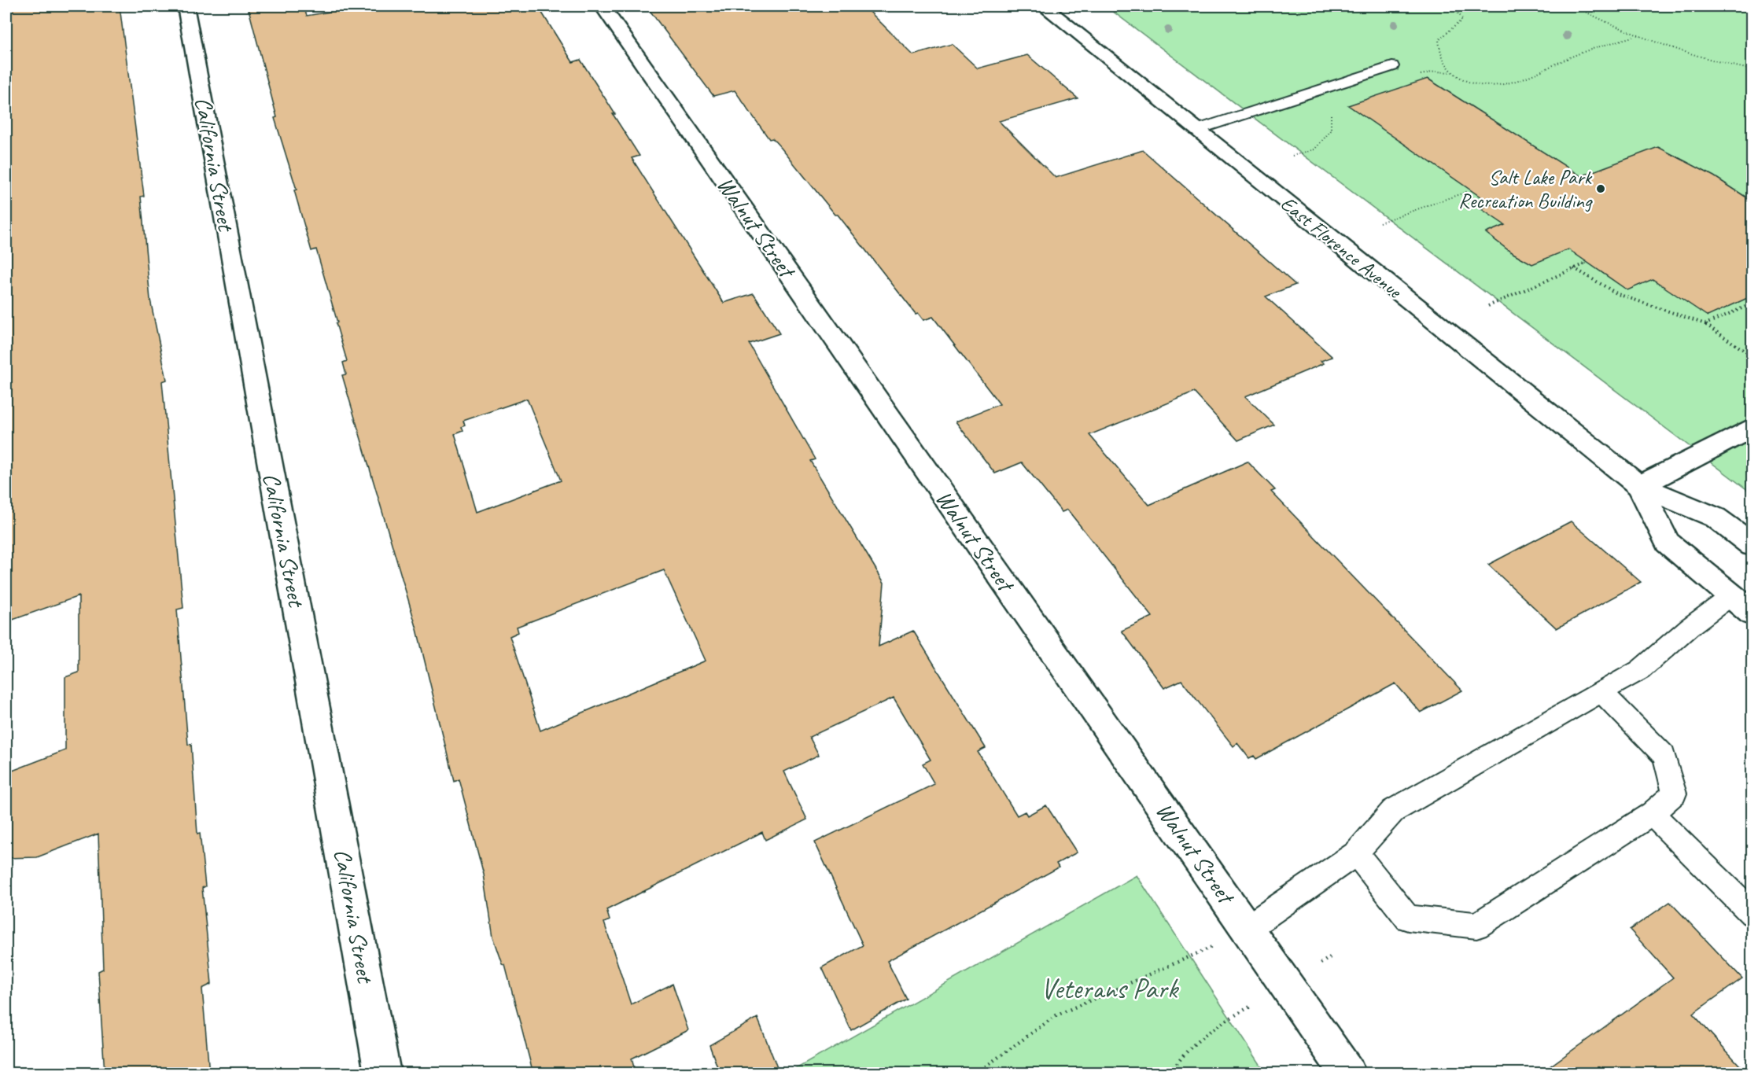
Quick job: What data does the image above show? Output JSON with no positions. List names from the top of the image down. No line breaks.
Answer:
{"streets":{"street":["California Street","Walnut Street","East Florence Avenue"]},"parks":["Veterans Park"],"places":["Salt Lake Park Recreation Building"]}
